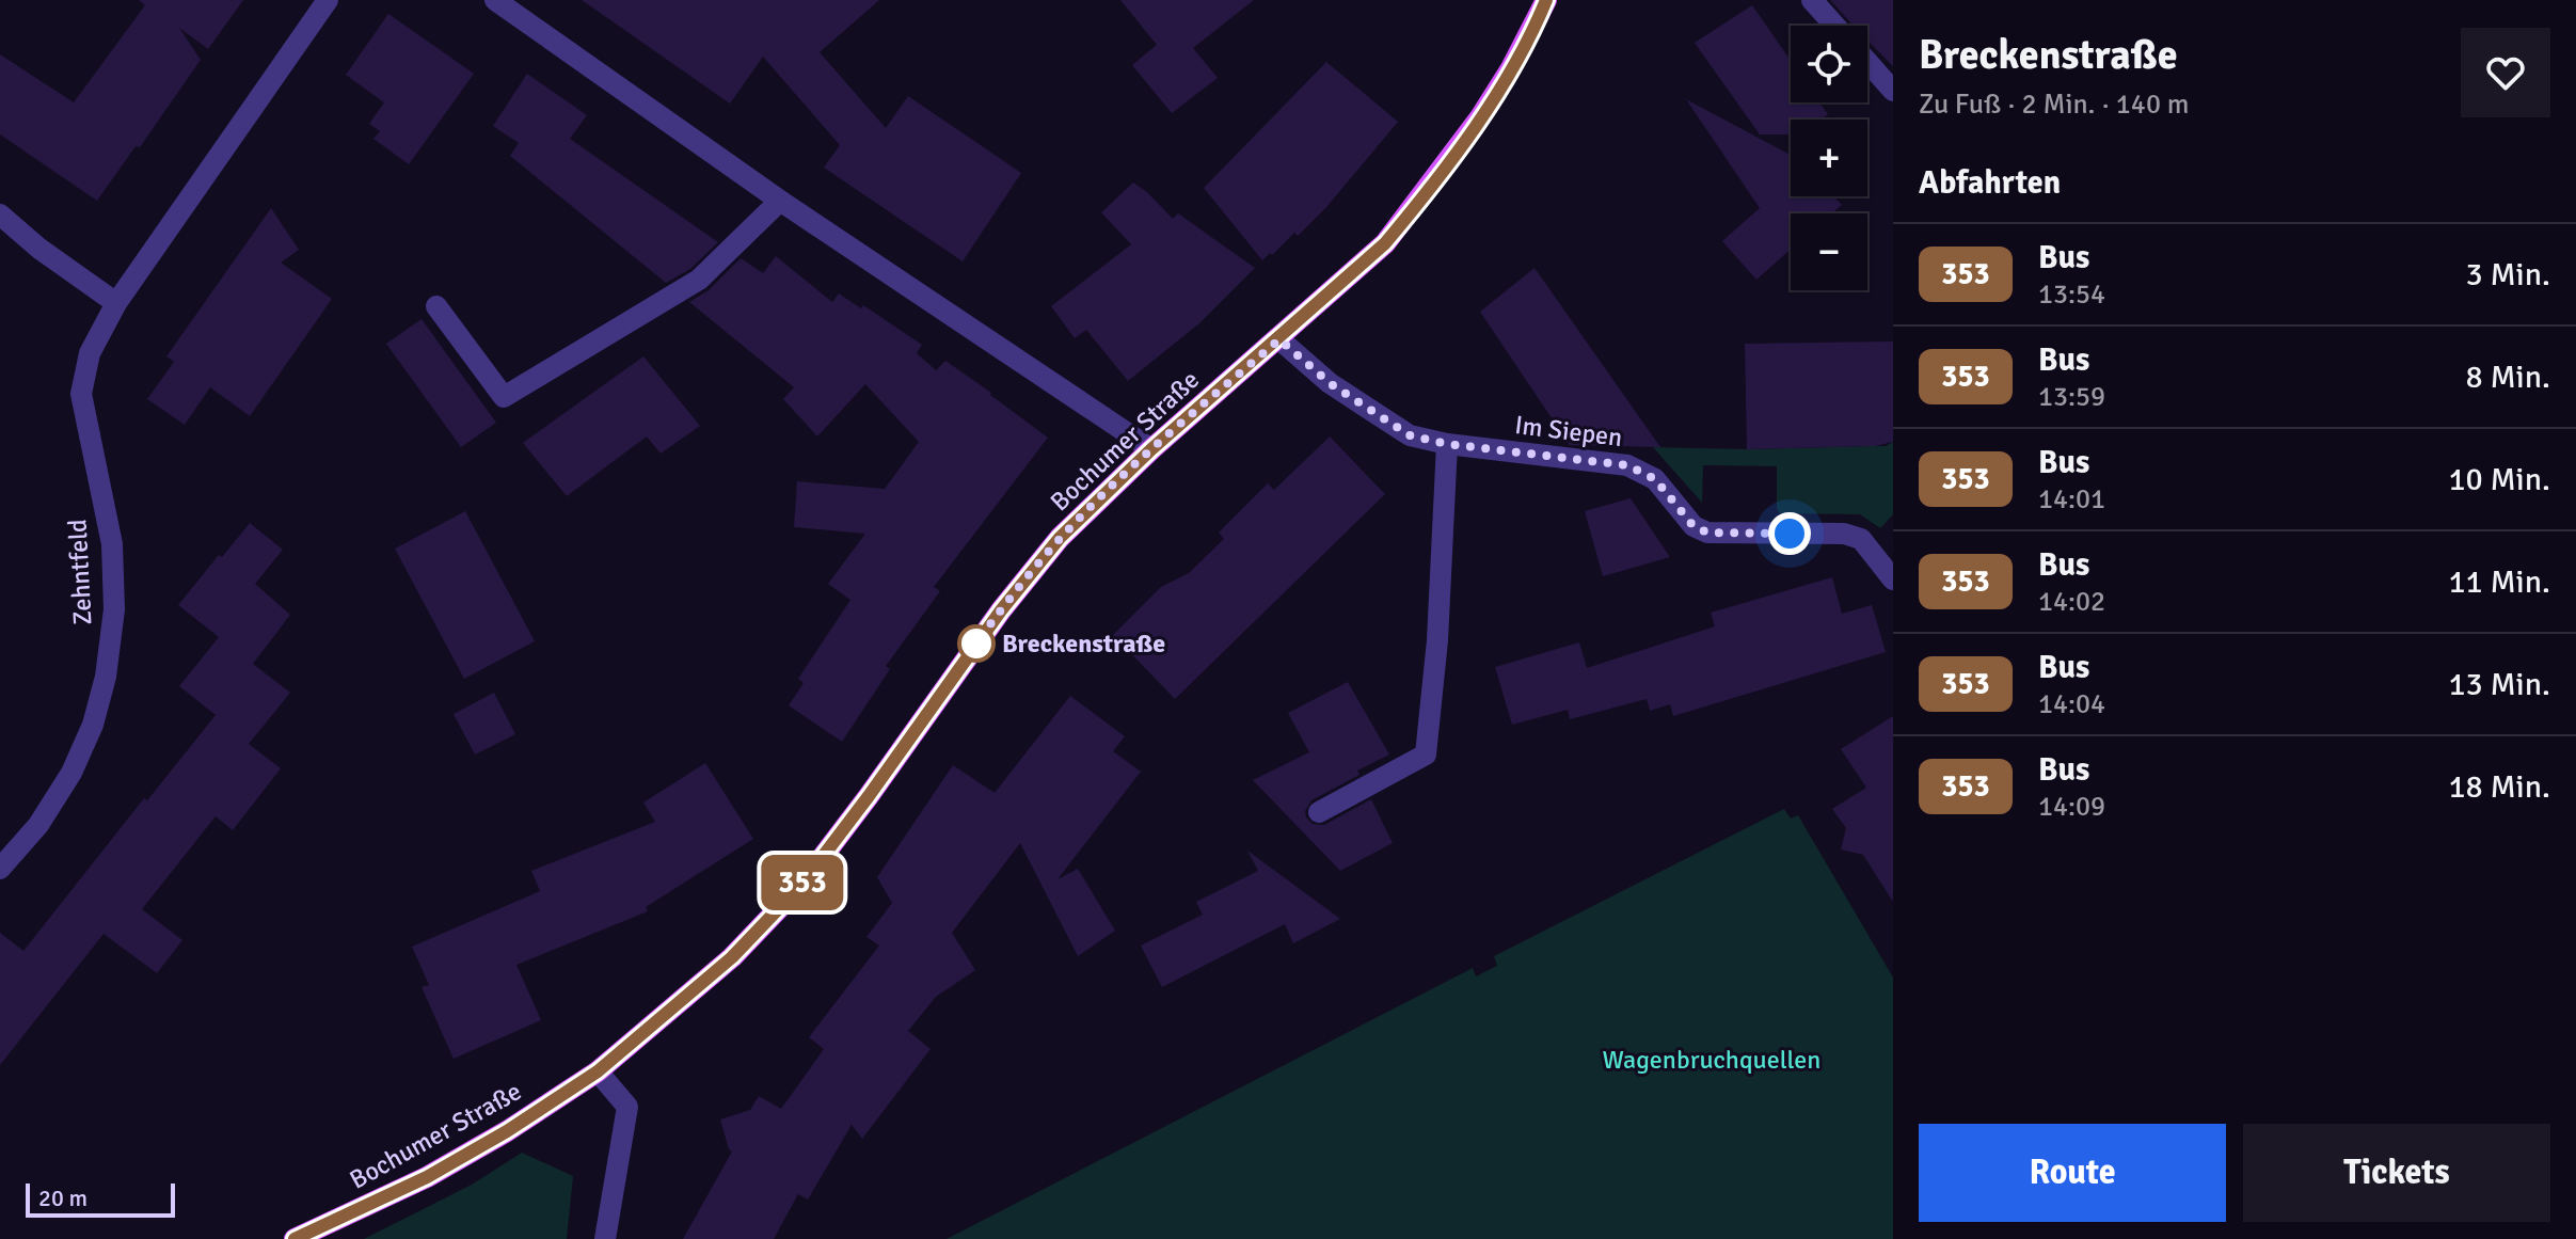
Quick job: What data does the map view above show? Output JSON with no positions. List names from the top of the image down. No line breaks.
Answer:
{"streets":{"main road":["Bochumer Straße"],"street":["Im Siepen","Zehntfeld"]},"crossings":[["Im Siepen","Bochumer Straße"]],"parks":["Wagenbruchquellen"],"places":["Breckenstraße"],"lines":["bus line 353"],"scale_bar":"20 m","page":{"on_map":"353","heading":[["Breckenstraße","Zu Fuß · 2 Min. · 140 m"],"Abfahrten"],"map_buttons":["+","−"],"list":[{"mark":"353","name":"Bus","note":"13:54","value":"3 Min."},{"mark":"353","name":"Bus","note":"13:59","value":"8 Min."},{"mark":"353","name":"Bus","note":"14:01","value":"10 Min."},{"mark":"353","name":"Bus","note":"14:02","value":"11 Min."},{"mark":"353","name":"Bus","note":"14:04","value":"13 Min."},{"mark":"353","name":"Bus","note":"14:09","value":"18 Min."}],"buttons":["Route","Tickets"],"scale":"20 m"}}
